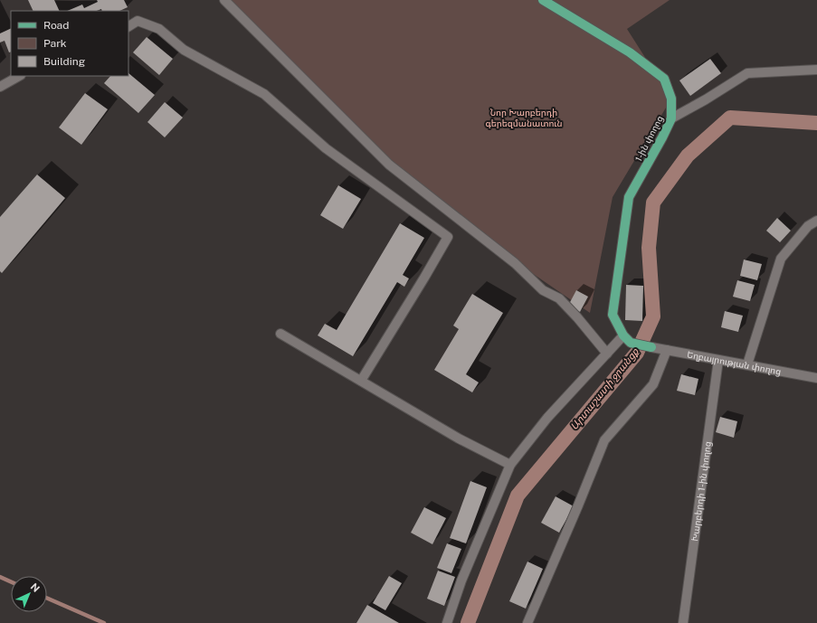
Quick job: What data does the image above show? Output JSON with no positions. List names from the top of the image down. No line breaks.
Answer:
{"streets":{"main road":["1-ին փողոց"],"street":["Եղբայրության փողոց","Խարբերդի 1-ին փողոց"]},"crossings":[["1-ին փողոց","Եղբայրության փողոց"],["Եղբայրության փողոց","Խարբերդի 1-ին փողոց"]],"water":["Արտաշատի ջրանցք"],"parks":["Նոր Խարբերդի գերեզմանատուն"],"legend":["Road","Park","Building"],"north":"top right"}
